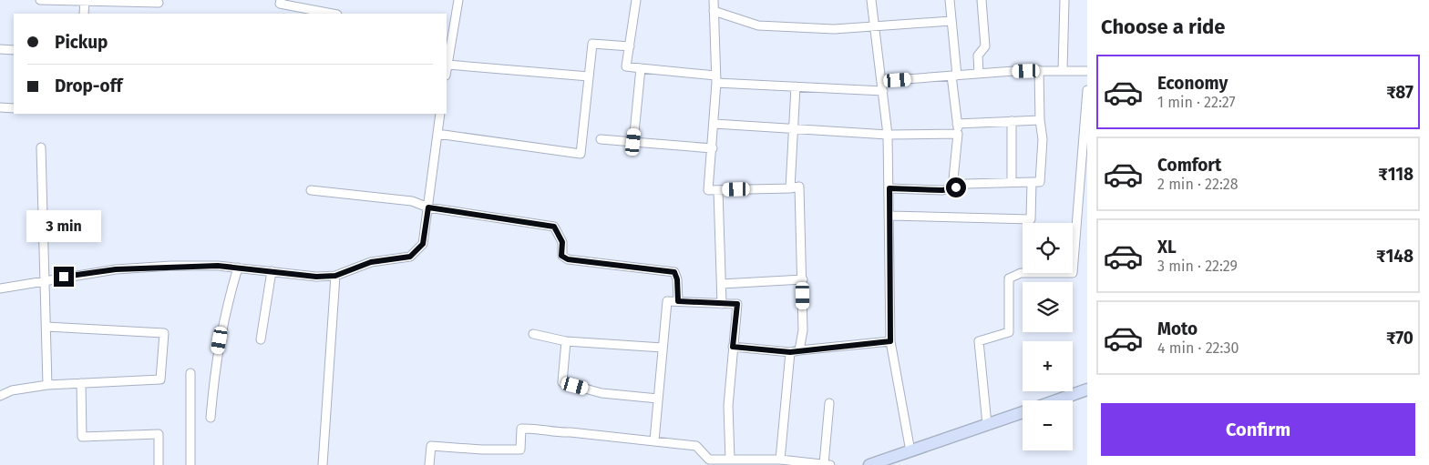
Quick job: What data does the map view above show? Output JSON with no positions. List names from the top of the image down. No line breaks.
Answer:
{"page":{"heading":"Choose a ride","banner":["Pickup","Drop-off"],"list":[{"name":"Economy","note":"1 min · 22:27","value":"₹87"},{"name":"Comfort","note":"2 min · 22:28","value":"₹118"},{"name":"XL","note":"3 min · 22:29","value":"₹148"},{"name":"Moto","note":"4 min · 22:30","value":"₹70"}],"bubble":"3 min","map_buttons":["+","−"],"buttons":"Confirm"}}
